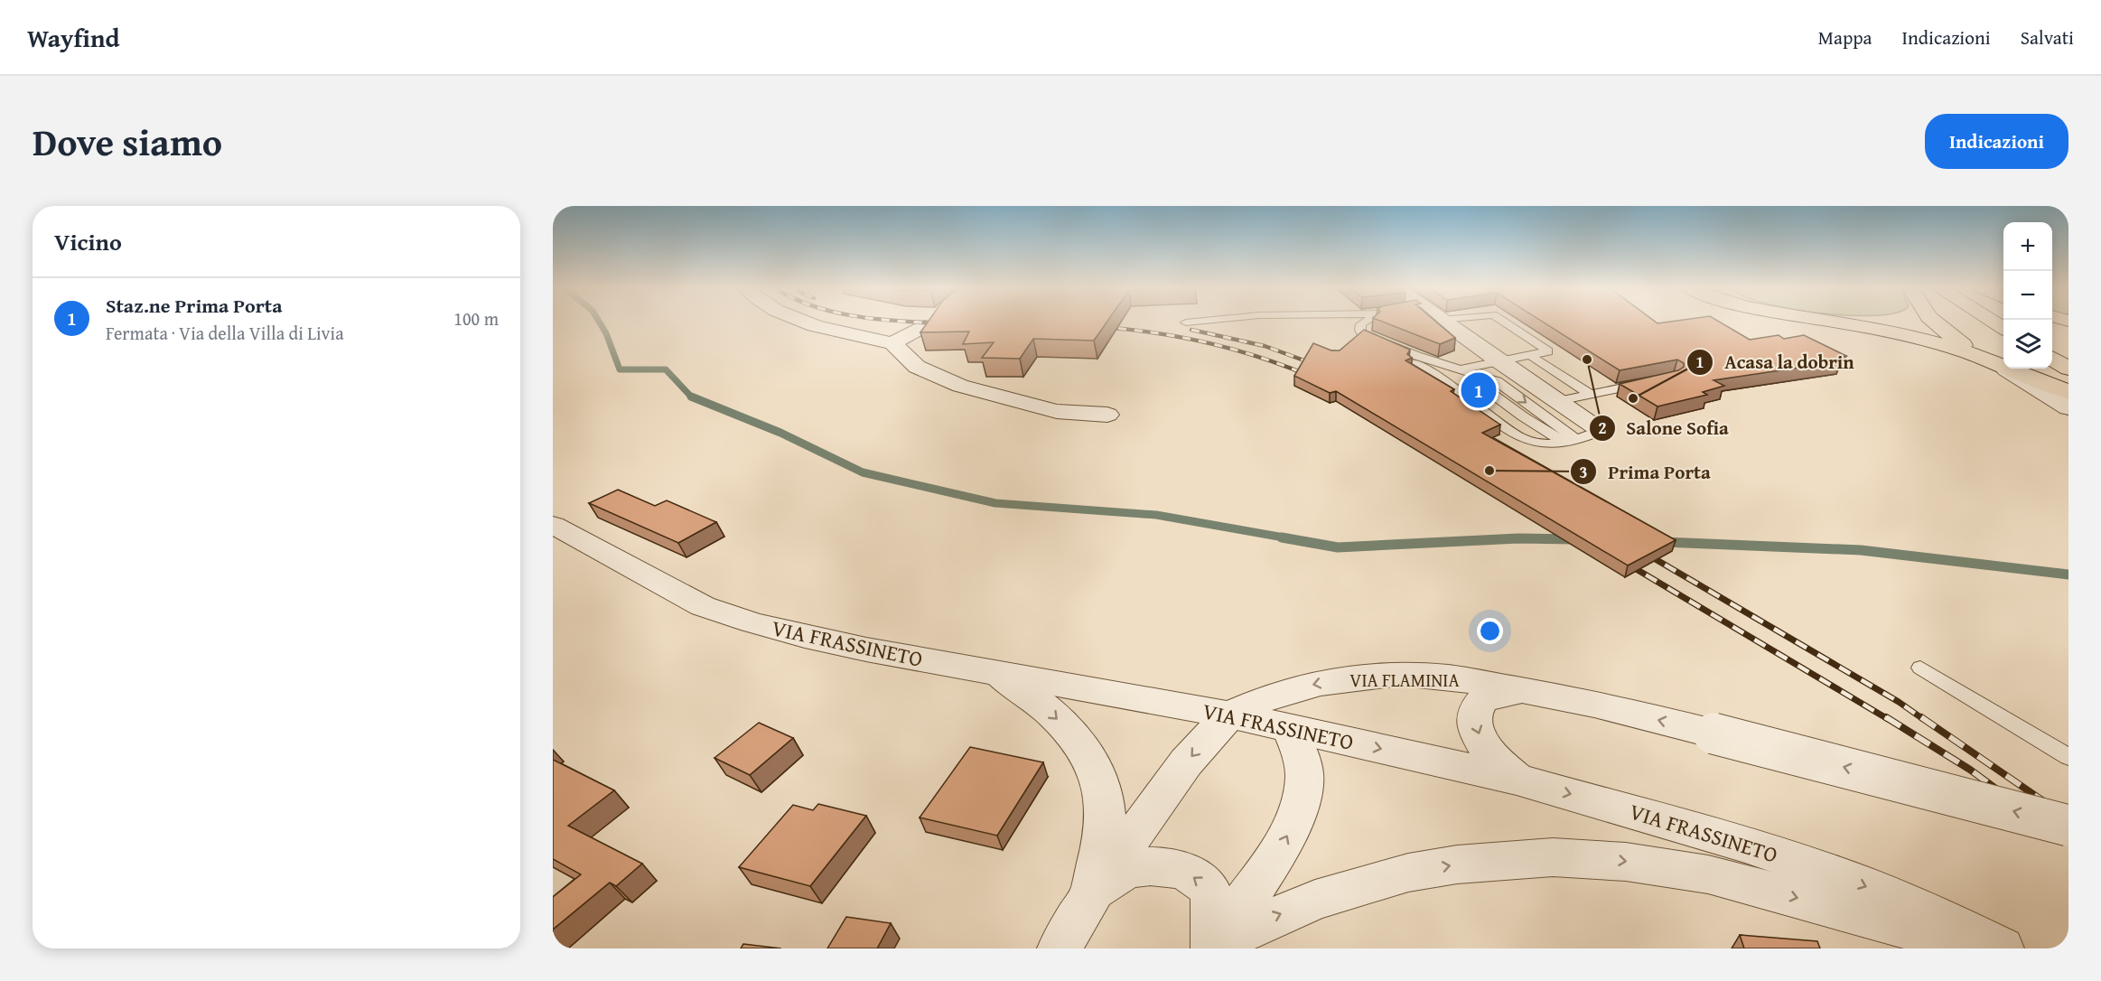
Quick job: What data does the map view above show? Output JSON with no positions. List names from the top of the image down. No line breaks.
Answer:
{"streets":{"street":["VIA FRASSINETO","VIA FLAMINIA"]},"crossings":[["VIA FRASSINETO","VIA FLAMINIA"]],"places":["Salone Sofia","Acasa la dobrin","Prima Porta"],"page":{"header":"Wayfind","nav":["Mappa","Indicazioni","Salvati"],"title":"Dove siamo","buttons":"Indicazioni","heading":"Vicino","map_buttons":["+","−"],"list":[{"mark":"1","name":"Staz.ne Prima Porta","note":"Fermata · Via della Villa di Livia","value":"100 m"}],"pins":"1"}}
